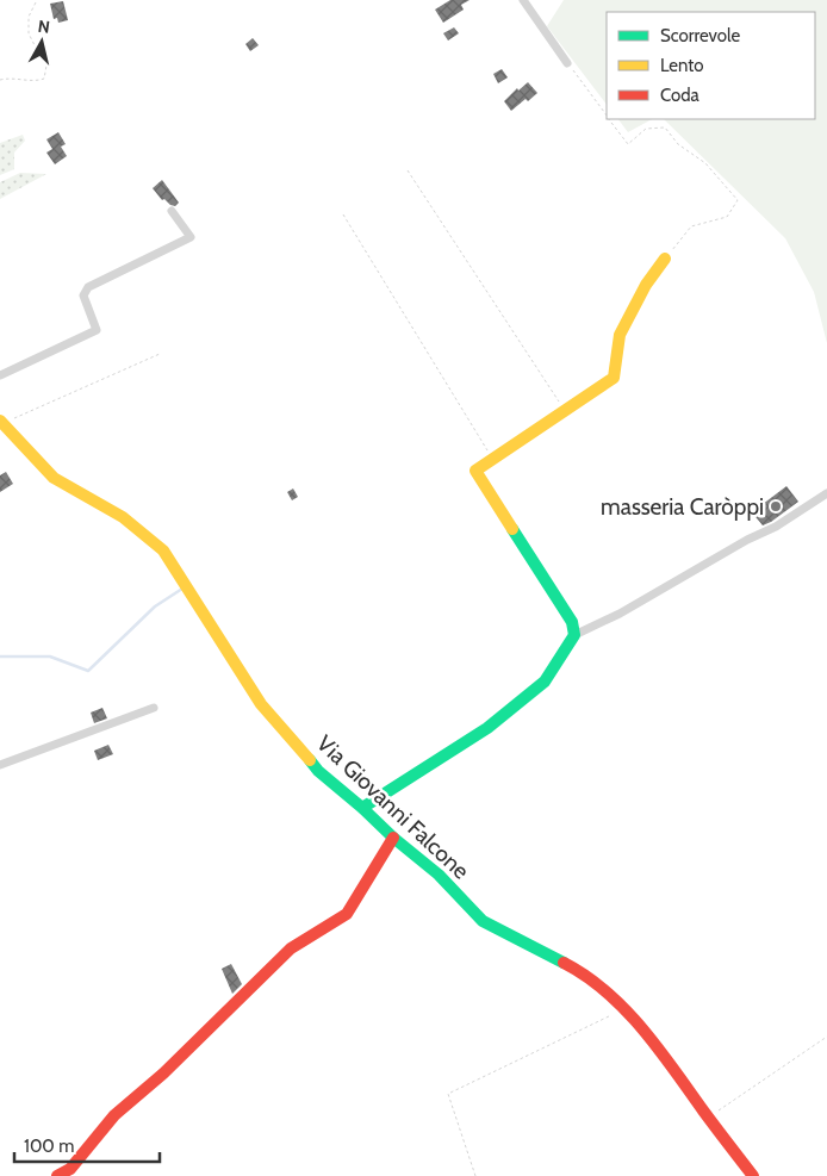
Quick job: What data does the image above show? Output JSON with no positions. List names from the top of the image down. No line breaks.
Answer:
{"streets":{"street":["Via Giovanni Falcone"]},"places":["masseria Caròppi"],"legend":["Scorrevole","Lento","Coda"],"scale_bar":"100 m","north":"top"}
